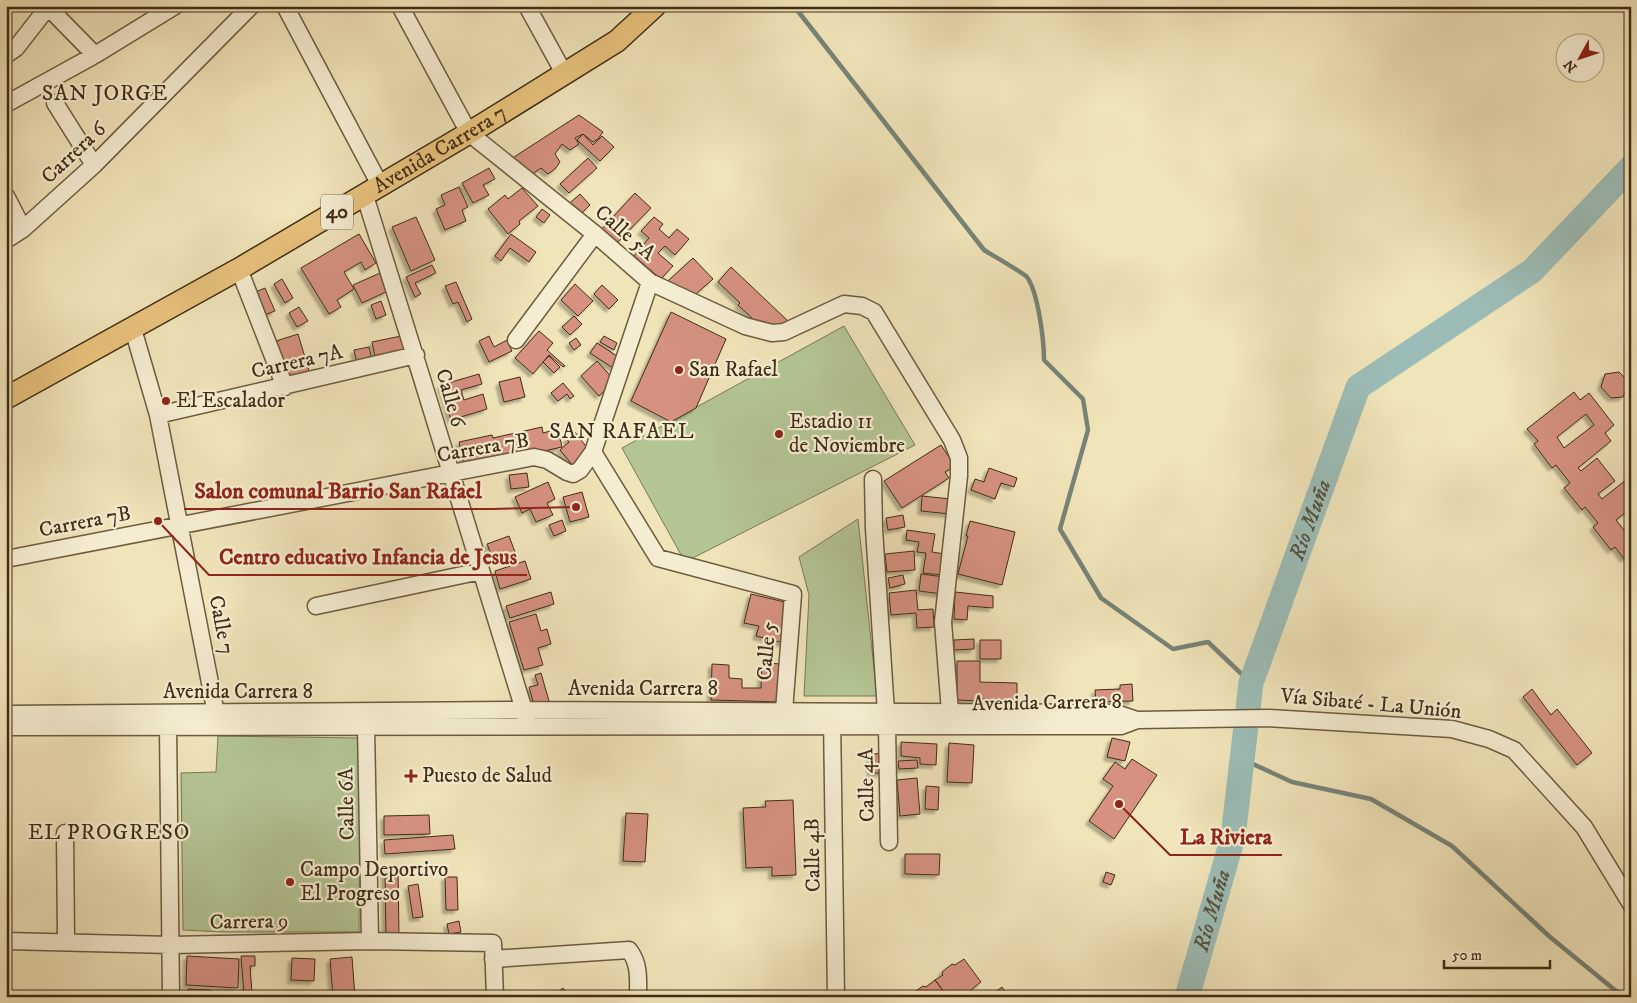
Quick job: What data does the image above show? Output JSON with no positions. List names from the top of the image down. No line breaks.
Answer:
{"streets":{"main road":["Avenida Carrera 7","40"],"street":["Carrera 6","Calle 5A","Carrera 7A","Calle 6","Carrera 7B","Calle 7","Calle 5","Avenida Carrera 8","Vía Sibaté - La Unión","Calle 4A","Calle 6A","Calle 4B","Carrera 9"]},"crossings":[["Avenida Carrera 7","Calle 5A"],["Avenida Carrera 7","Calle 6"],["Avenida Carrera 7","Calle 7"],["Calle 5A","Avenida Carrera 8"],["Carrera 7A","Calle 6"],["Carrera 7A","Calle 7"],["Calle 6","Carrera 7B"],["Calle 6","Avenida Carrera 8"],["Carrera 7B","Calle 7"],["Carrera 7B","Calle 5"],["Calle 7","Avenida Carrera 8"],["Calle 5","Avenida Carrera 8"],["Avenida Carrera 8","Vía Sibaté - La Unión"],["Avenida Carrera 8","Calle 4A"],["Avenida Carrera 8","Calle 6A"],["Avenida Carrera 8","Calle 4B"],["Calle 6A","Carrera 9"]],"districts":["SAN JORGE","SAN RAFAEL","EL PROGRESO"],"water":["Río Muña"],"places":{"other":["San Rafael","El Escalador","Estadio 11 de Noviembre","Salon comunal Barrio San Rafael","Centro educativo Infancia de Jesus","La Riviera","Campo Deportivo El Progreso"],"health":["Puesto de Salud"]},"scale_bar":"50 m","north":"bottom left"}
